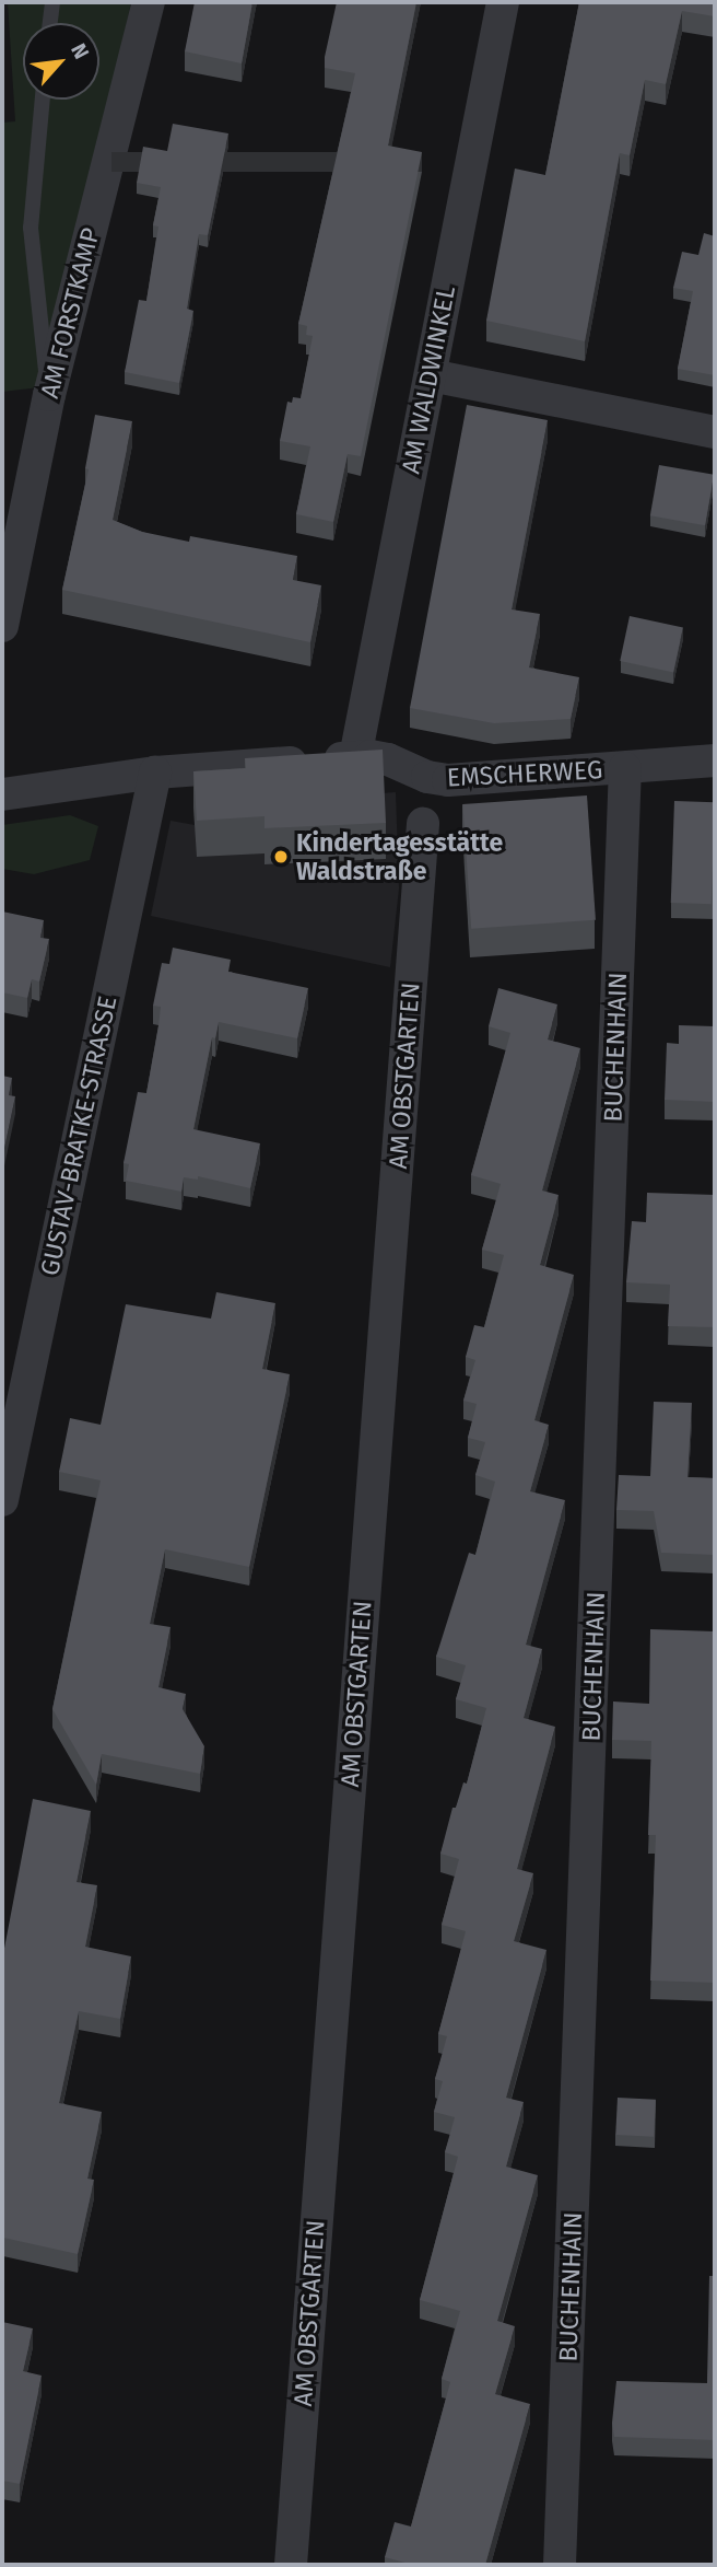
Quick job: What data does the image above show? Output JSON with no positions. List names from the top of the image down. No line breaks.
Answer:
{"streets":{"street":["AM FORSTKAMP","AM WALDWINKEL","EMSCHERWEG","BUCHENHAIN","AM OBSTGARTEN","GUSTAV-BRATKE-STRASSE"]},"crossings":[["AM WALDWINKEL","EMSCHERWEG"],["EMSCHERWEG","BUCHENHAIN"],["EMSCHERWEG","GUSTAV-BRATKE-STRASSE"]],"places":["Kindertagesstätte Waldstraße"],"north":"top right"}
